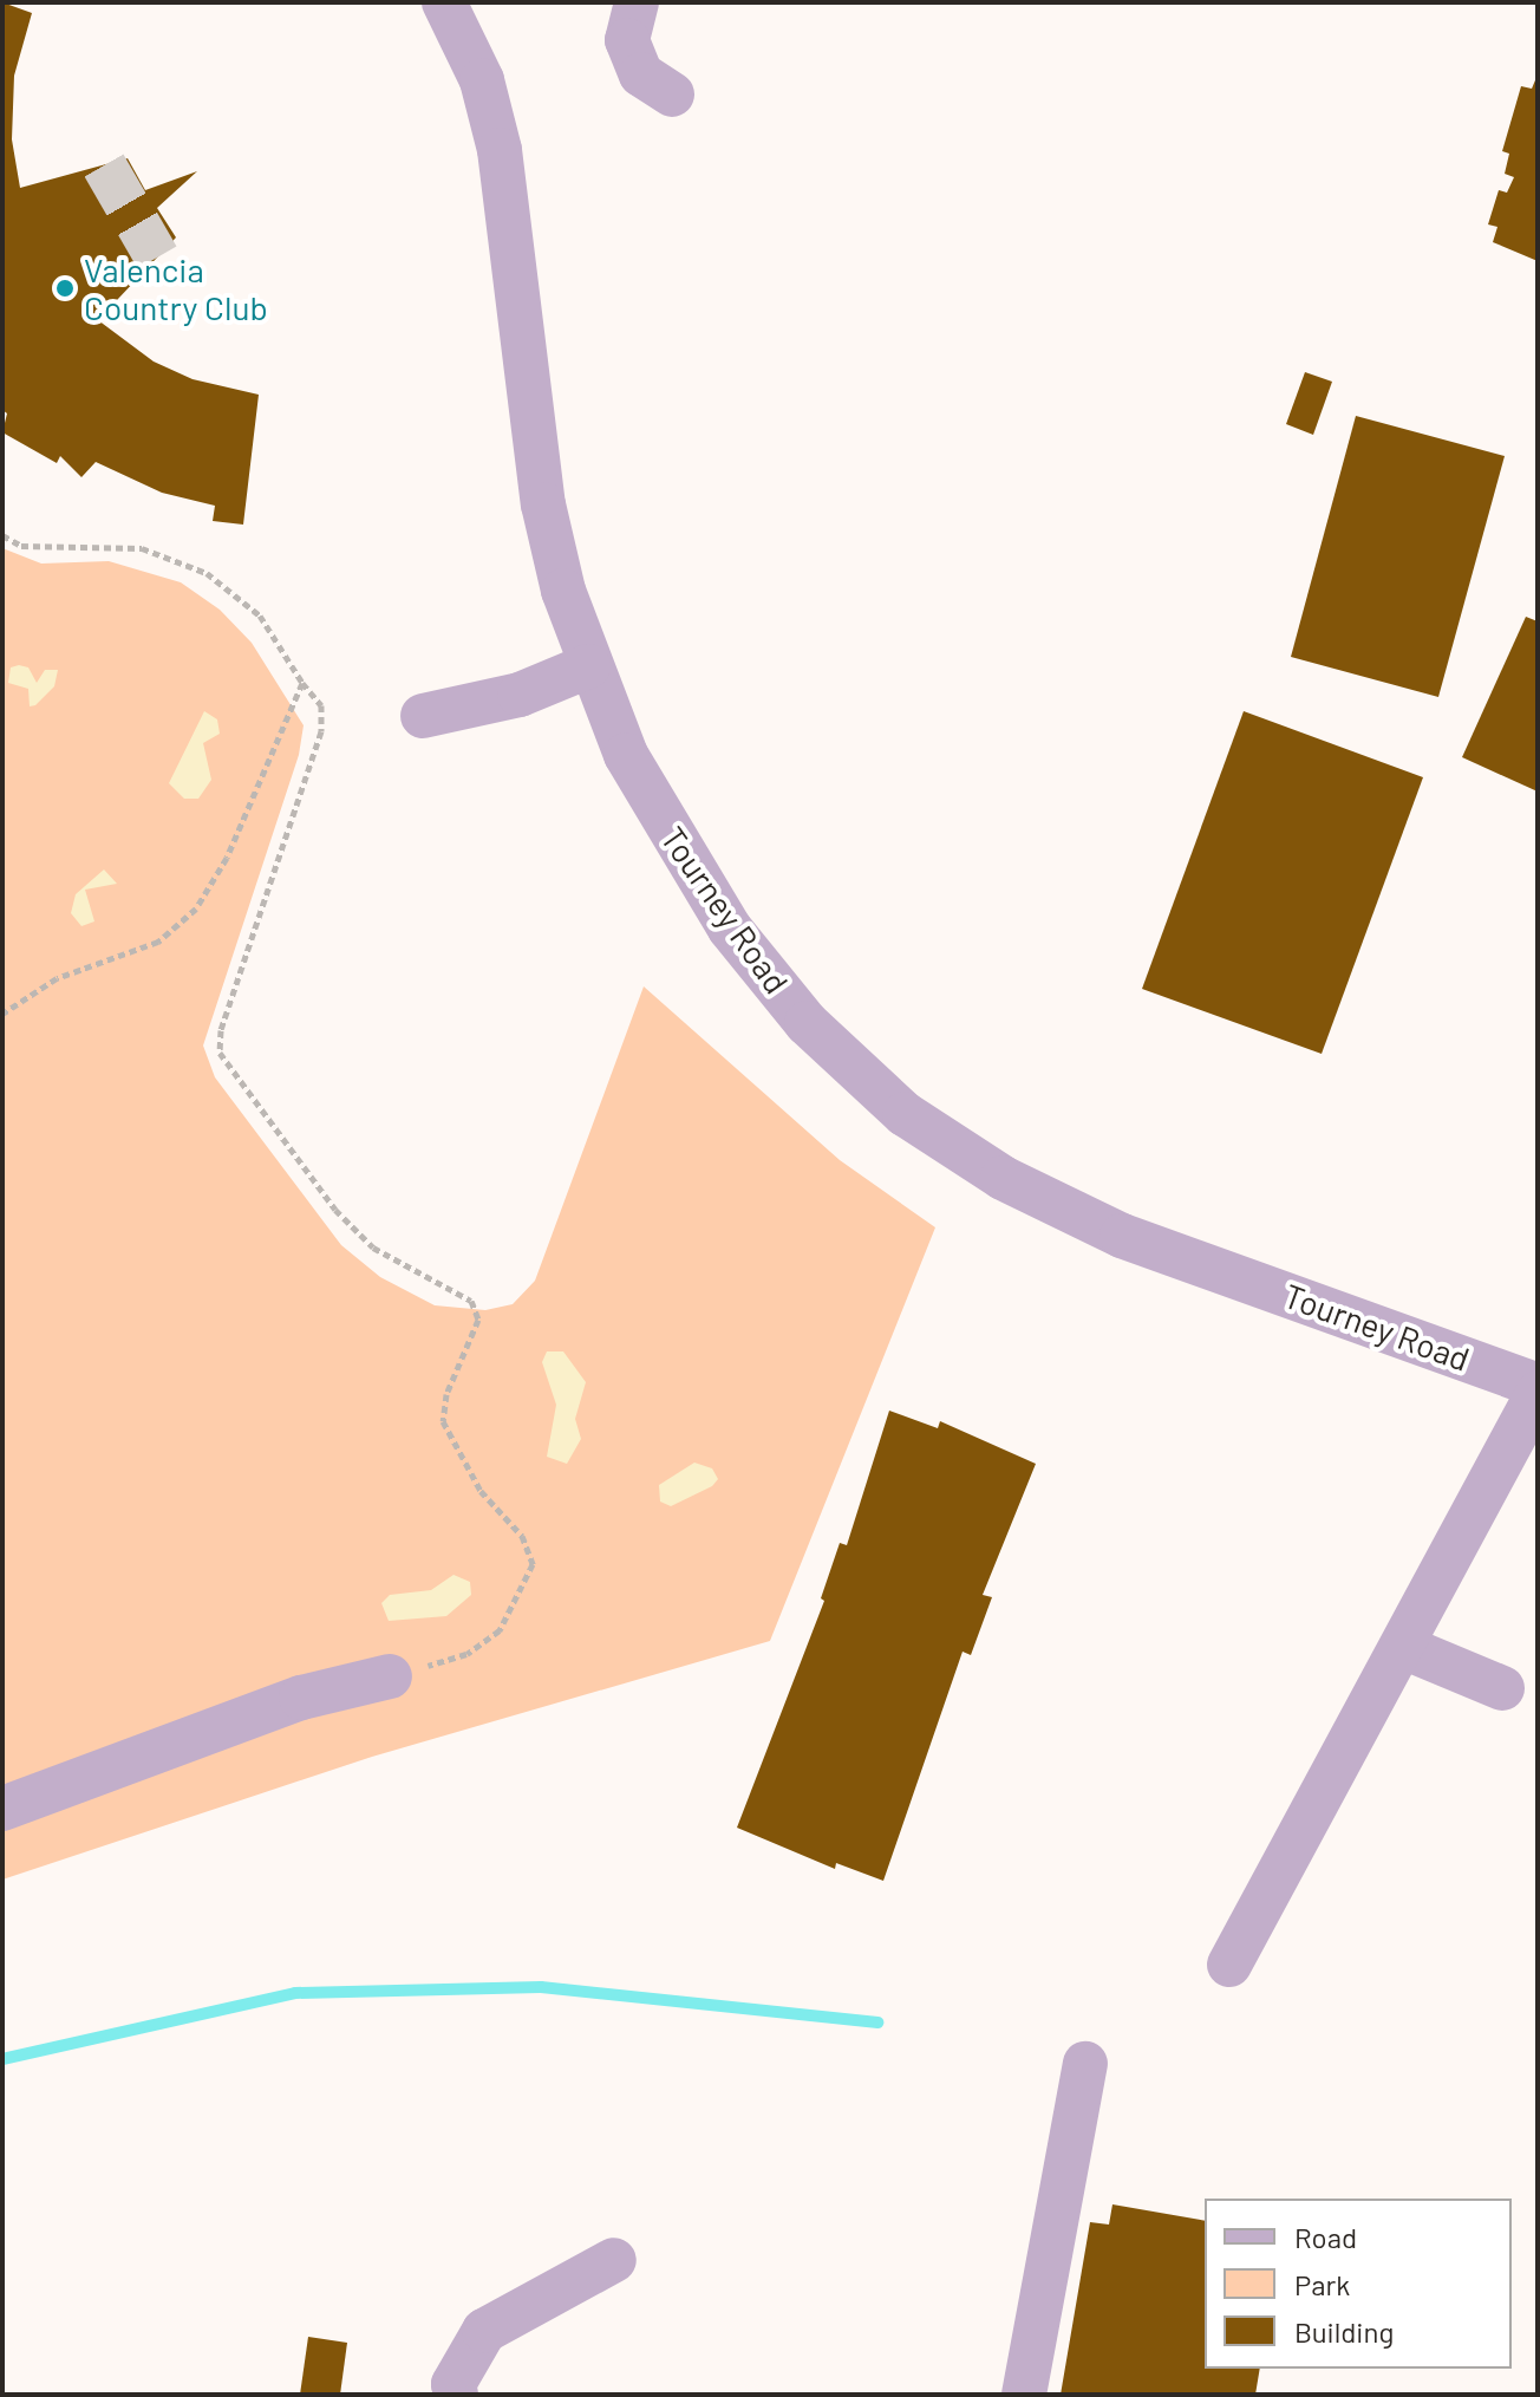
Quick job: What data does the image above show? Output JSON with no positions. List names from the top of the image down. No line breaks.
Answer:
{"streets":{"street":["Tourney Road"]},"places":["Valencia Country Club"],"legend":["Road","Park","Building"]}
